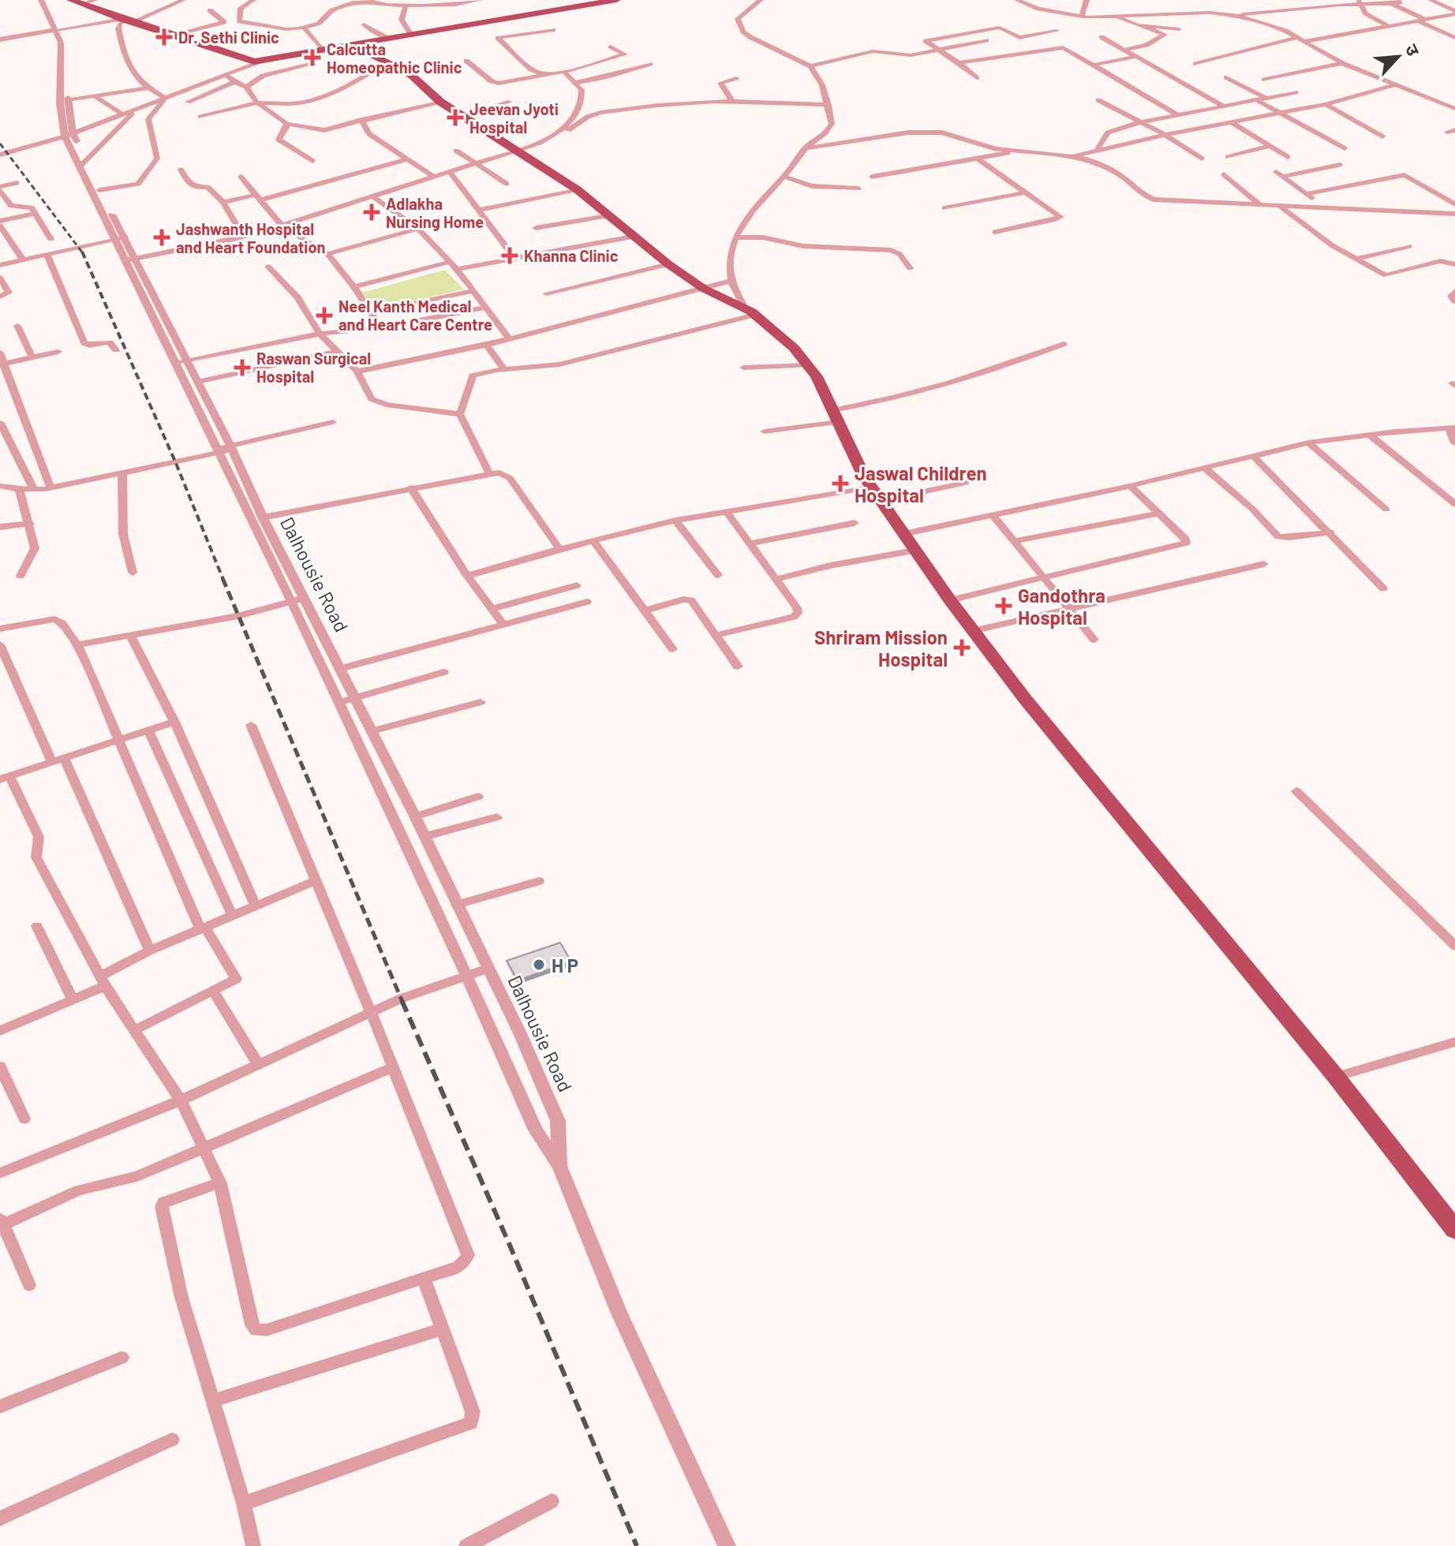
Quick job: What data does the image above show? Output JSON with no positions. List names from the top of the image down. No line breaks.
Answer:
{"streets":{"street":["Dalhousie Road"]},"places":{"health":["Dr. Sethi Clinic","Calcutta Homeopathic Clinic","Jeevan Jyoti Hospital","Adlakha Nursing Home","Jashwanth Hospital and Heart Foundation","Khanna Clinic","Neel Kanth Medical and Heart Care Centre","Raswan Surgical Hospital","Jaswal Children Hospital","Gandothra Hospital","Shriram Mission Hospital"],"other":["H P"]},"north":"top right"}
